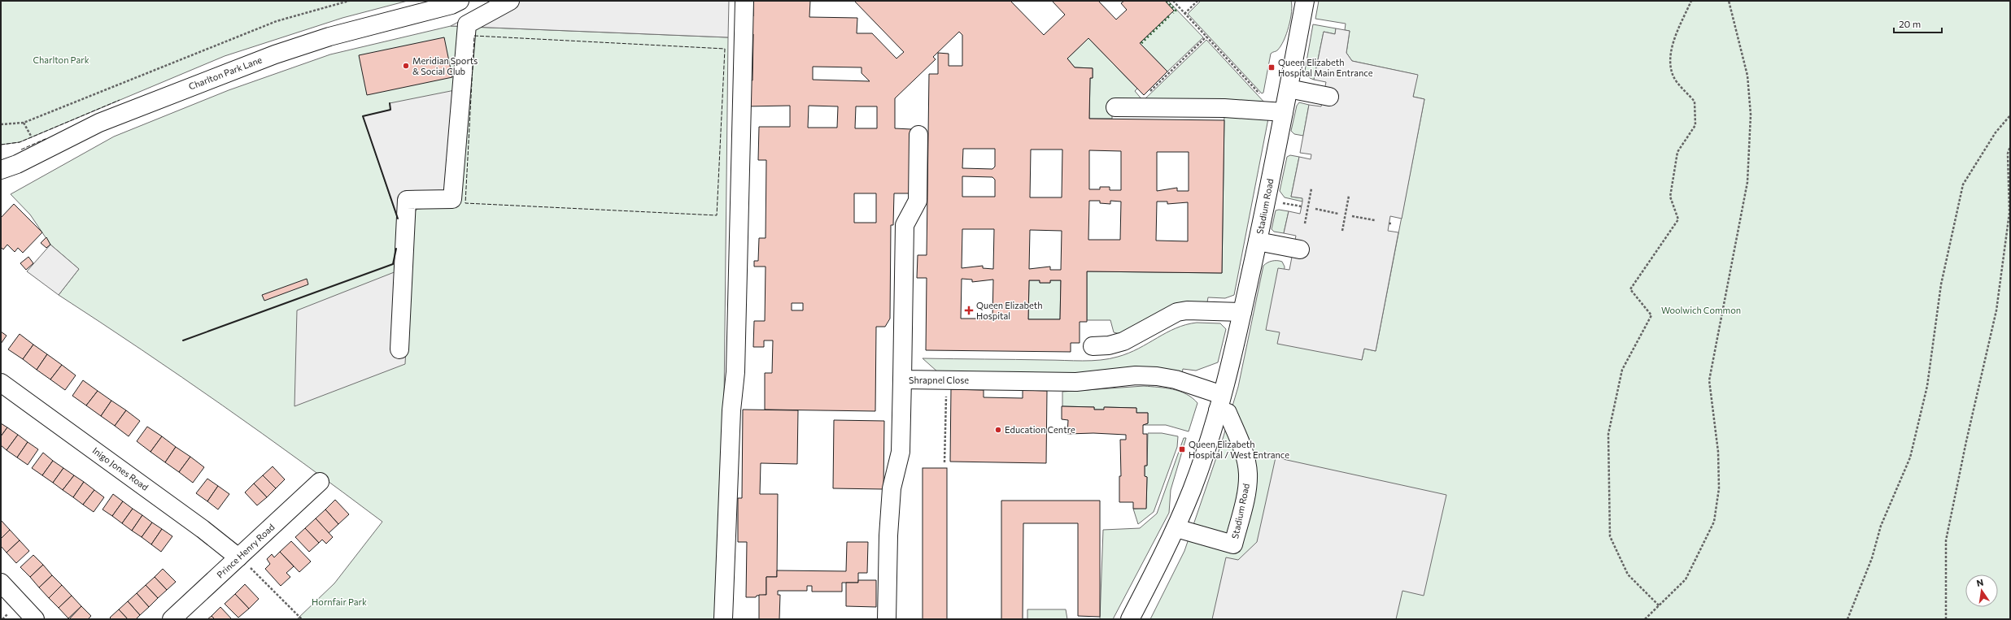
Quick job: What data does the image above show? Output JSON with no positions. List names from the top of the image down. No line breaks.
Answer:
{"streets":{"street":["Charlton Park Lane","Stadium Road","Shrapnel Close","Inigo Jones Road","Prince Henry Road"]},"crossings":[["Stadium Road","Shrapnel Close"],["Inigo Jones Road","Prince Henry Road"]],"parks":["Charlton Park","Woolwich Common","Hornfair Park"],"places":{"other":["Meridian Sports & Social Club","Education Centre"],"transit":["Queen Elizabeth Hospital Main Entrance","Queen Elizabeth Hospital / West Entrance"],"health":["Queen Elizabeth Hospital"]},"scale_bar":"20 m","north":"top"}
